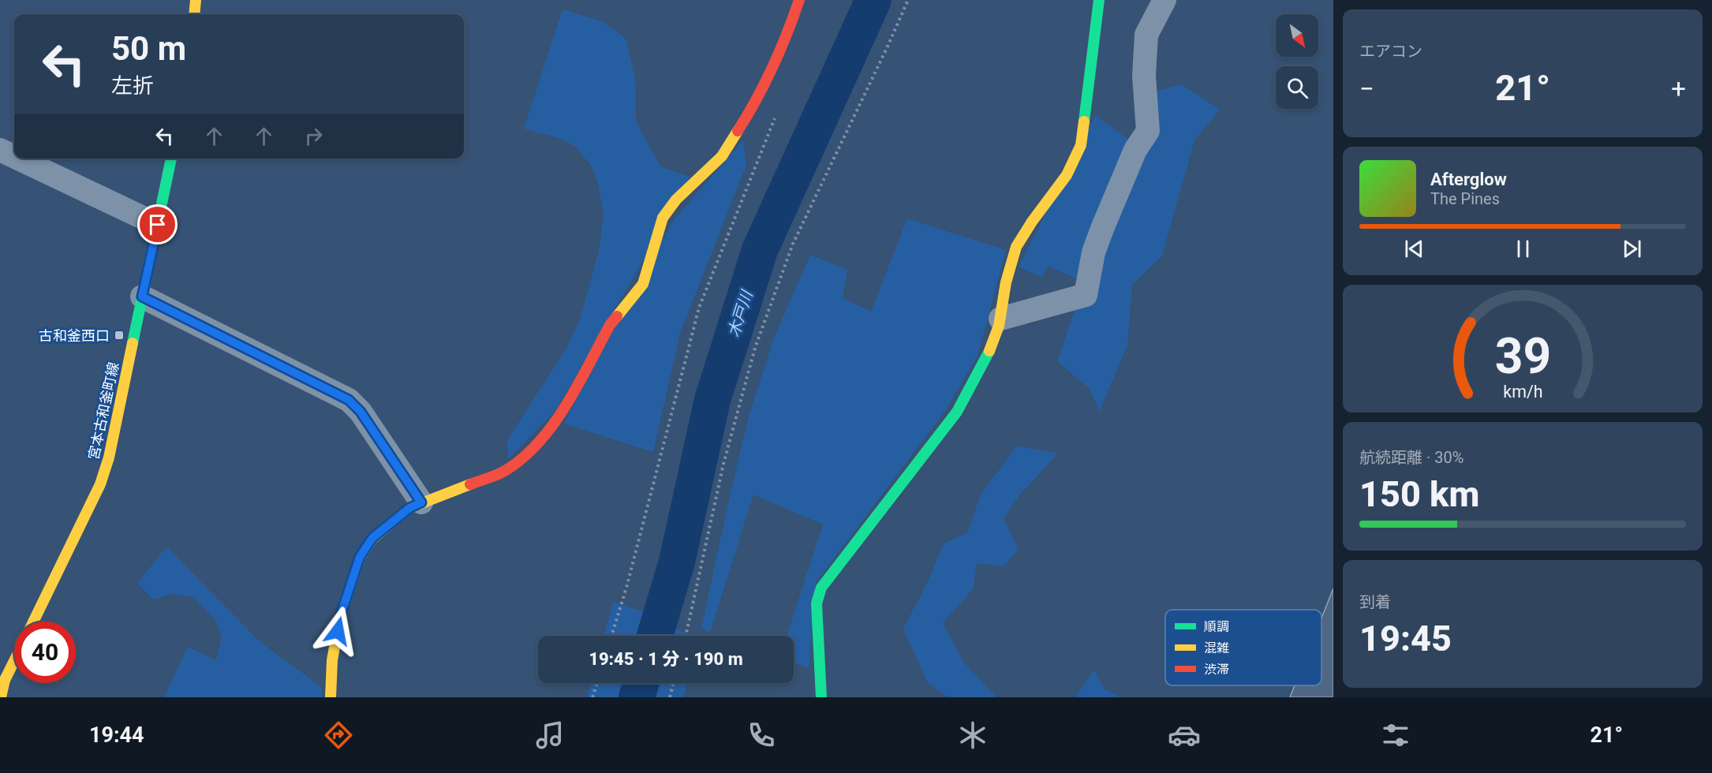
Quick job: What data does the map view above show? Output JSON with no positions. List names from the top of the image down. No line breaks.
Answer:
{"streets":{"street":["宮本古和釜町線"]},"water":["木戸川"],"places":{"transit":["古和釜西口"]},"legend":["順調","混雑","渋滞"],"north":"bottom right","page":{"tile":["エアコン",["航続距離 · 30%","150 km"],["到着","19:45"]],"turn":["50 m","左折"],"heat":["−","21°","+"],"song":["Afterglow","The Pines"],"limit":"40","trip":"19:45 · 1 分 · 190 m","tabs":["19:44","21°"],"gauge":["39","km/h"]}}
